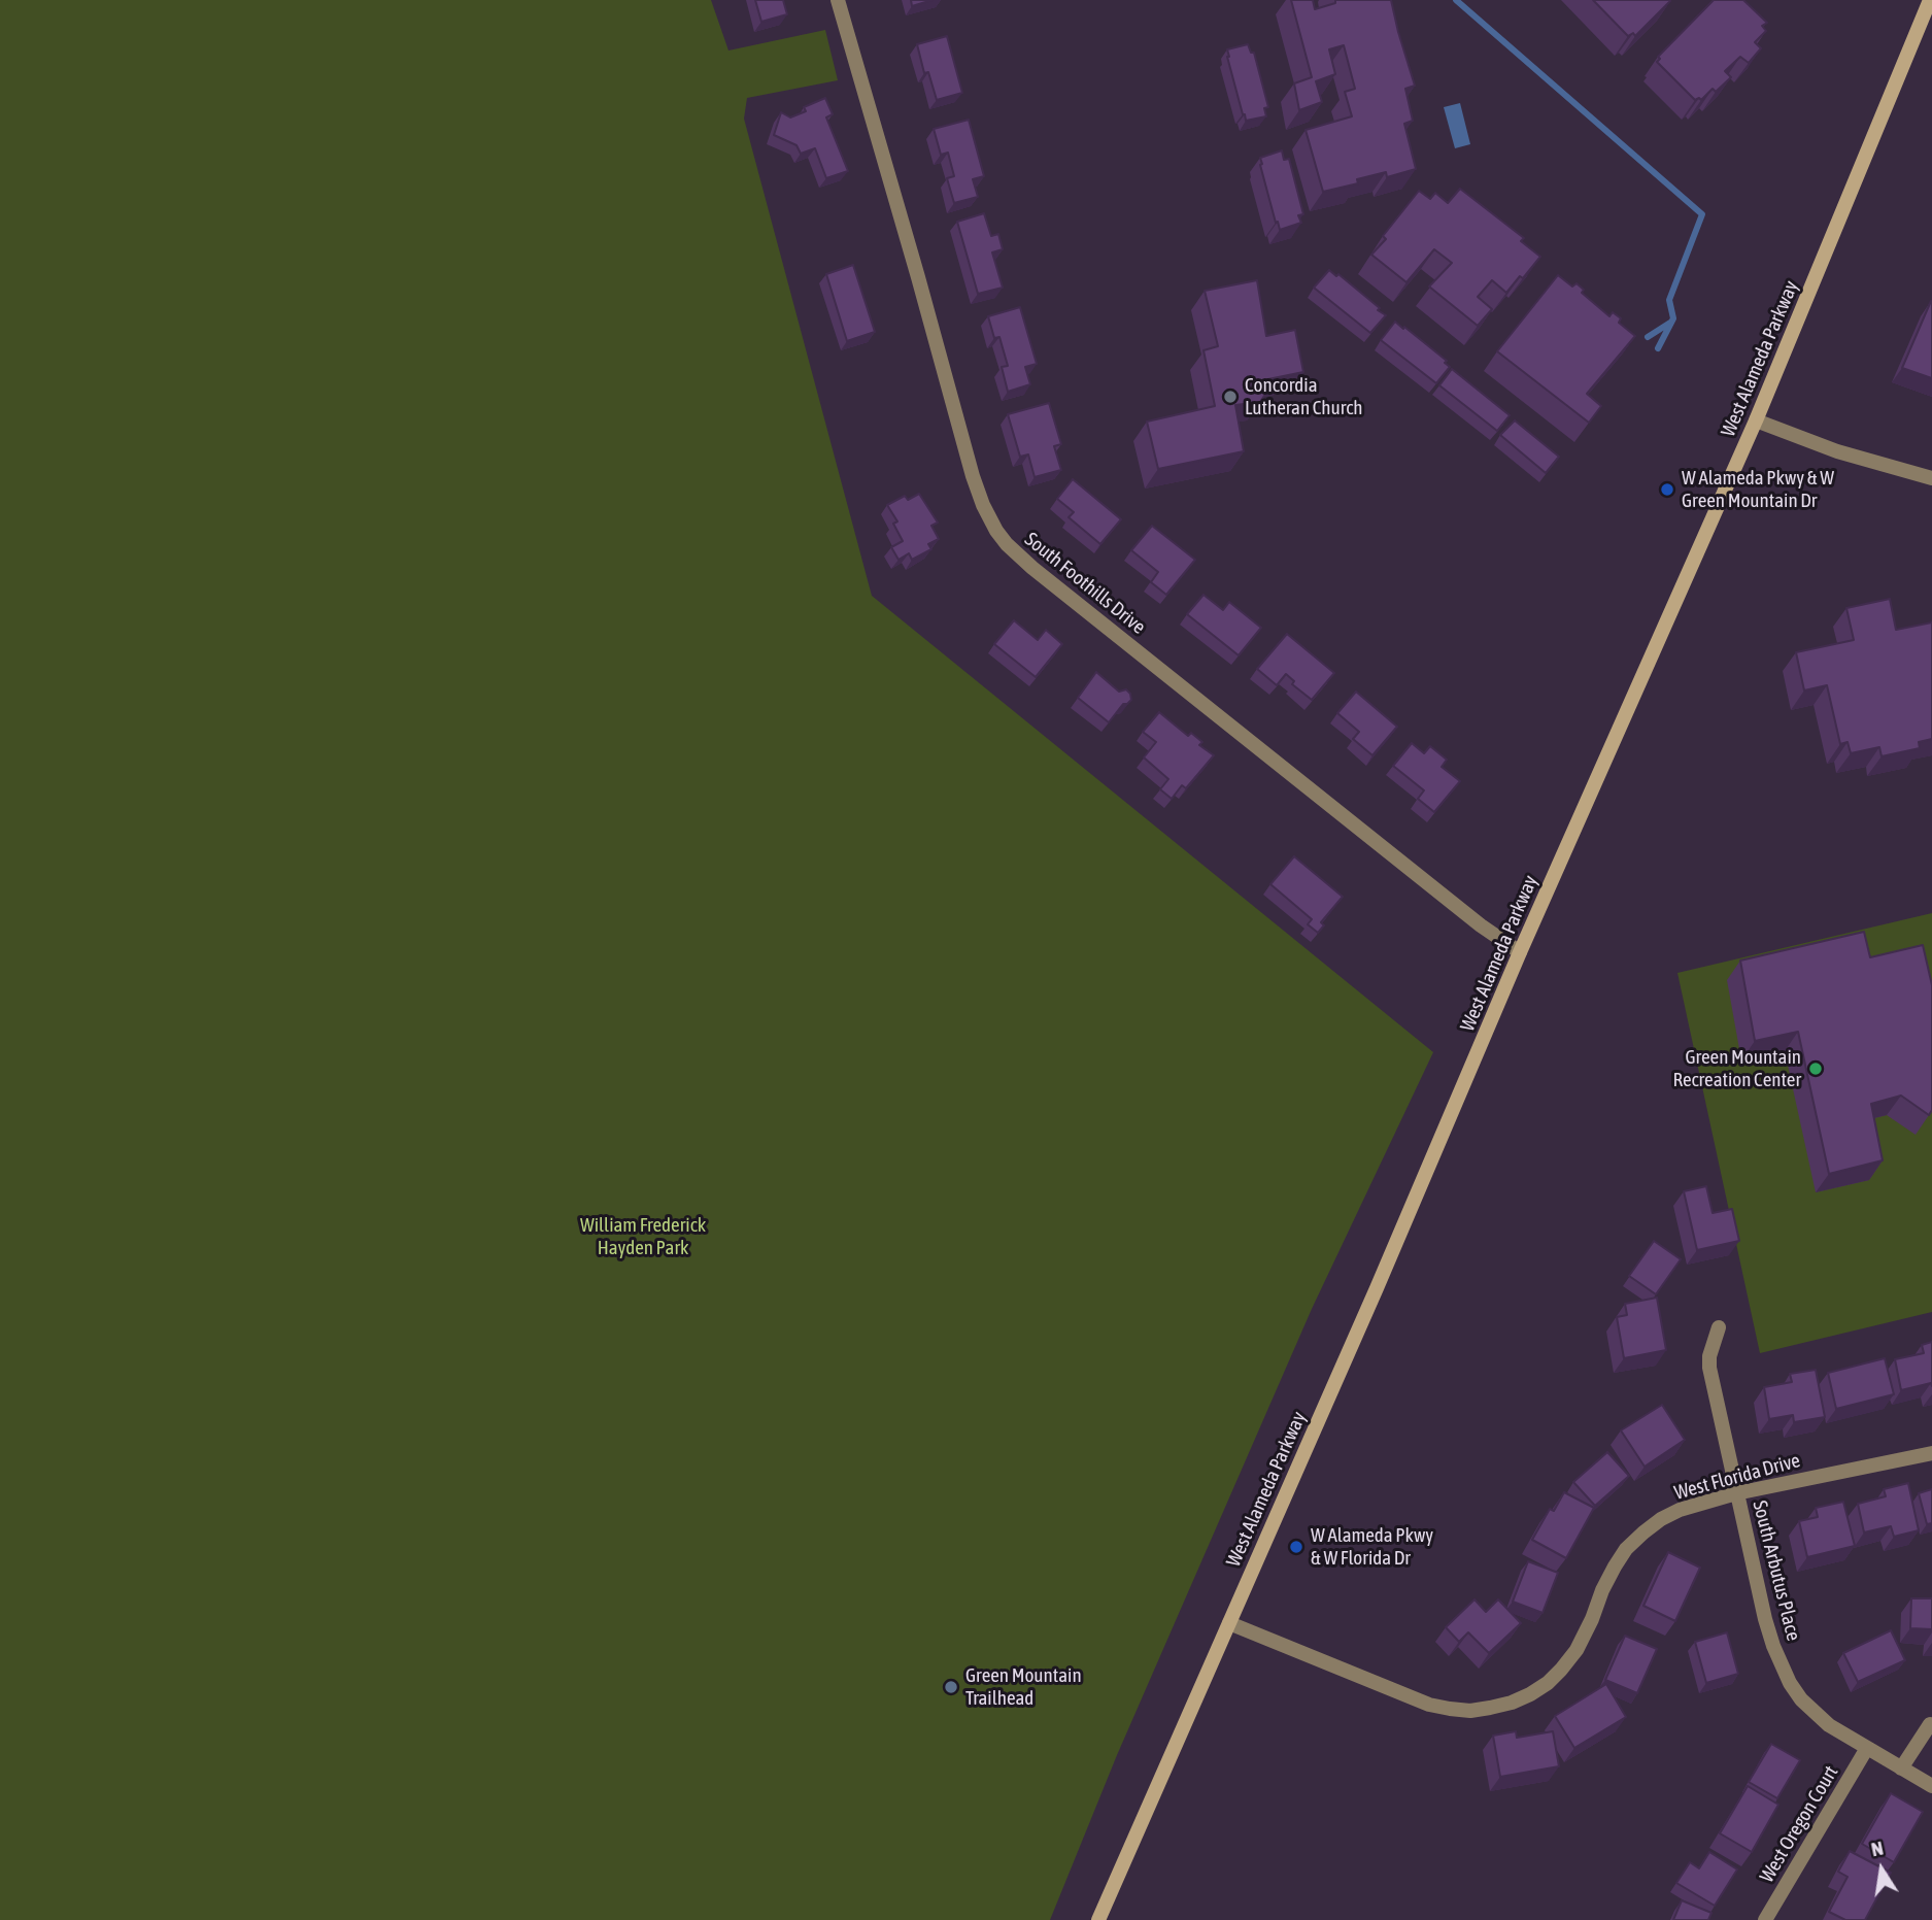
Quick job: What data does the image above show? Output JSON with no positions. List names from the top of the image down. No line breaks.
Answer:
{"streets":{"main road":["West Alameda Parkway"],"street":["South Foothills Drive","West Florida Drive","South Arbutus Place","West Oregon Court"]},"crossings":[["West Alameda Parkway","South Foothills Drive"],["West Alameda Parkway","West Florida Drive"],["West Florida Drive","South Arbutus Place"],["South Arbutus Place","West Oregon Court"]],"parks":["William Frederick Hayden Park"],"places":["Concordia Lutheran Church","W Alameda Pkwy & W Green Mountain Dr","Green Mountain Recreation Center","W Alameda Pkwy & W Florida Dr","Green Mountain Trailhead"],"north":"top"}
